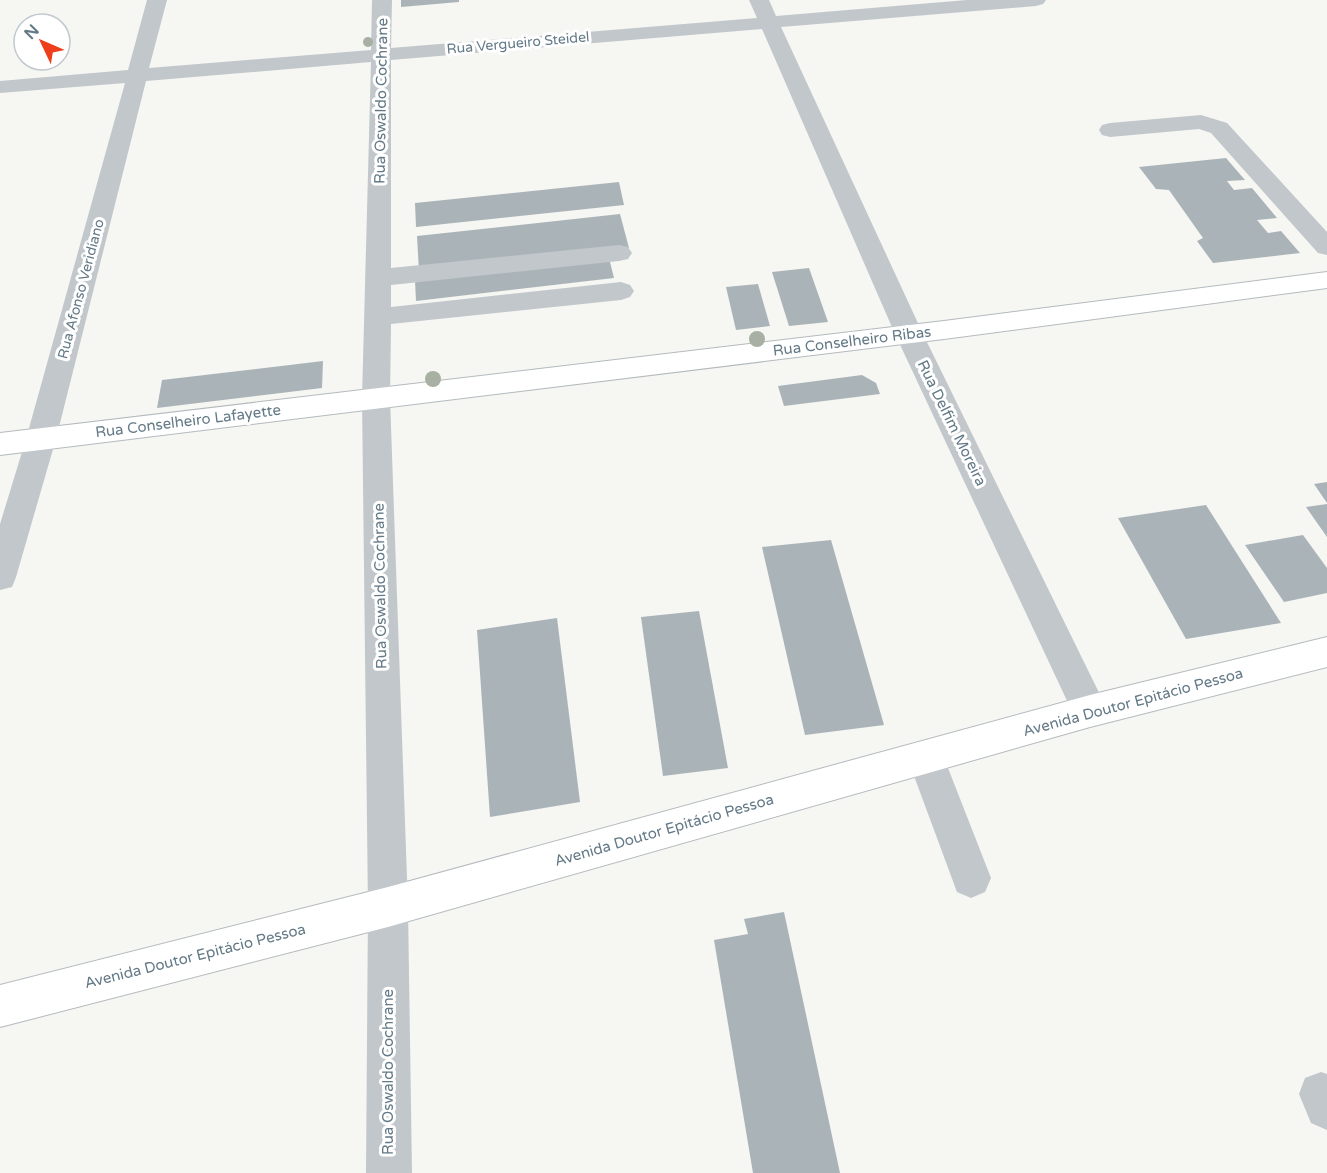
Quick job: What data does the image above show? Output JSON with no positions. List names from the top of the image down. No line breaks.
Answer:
{"streets":{"main road":["Rua Conselheiro Ribas","Rua Conselheiro Lafayette","Avenida Doutor Epitácio Pessoa"],"street":["Rua Vergueiro Steidel","Rua Oswaldo Cochrane","Rua Afonso Veridiano","Rua Delfim Moreira"]},"crossings":[["Rua Vergueiro Steidel","Rua Oswaldo Cochrane"],["Rua Vergueiro Steidel","Rua Afonso Veridiano"],["Rua Vergueiro Steidel","Rua Delfim Moreira"],["Rua Oswaldo Cochrane","Rua Conselheiro Ribas"],["Rua Oswaldo Cochrane","Rua Conselheiro Lafayette"],["Rua Oswaldo Cochrane","Avenida Doutor Epitácio Pessoa"],["Rua Afonso Veridiano","Rua Conselheiro Lafayette"],["Rua Conselheiro Ribas","Rua Conselheiro Lafayette"],["Rua Conselheiro Ribas","Rua Delfim Moreira"],["Rua Delfim Moreira","Avenida Doutor Epitácio Pessoa"]],"north":"top left"}
